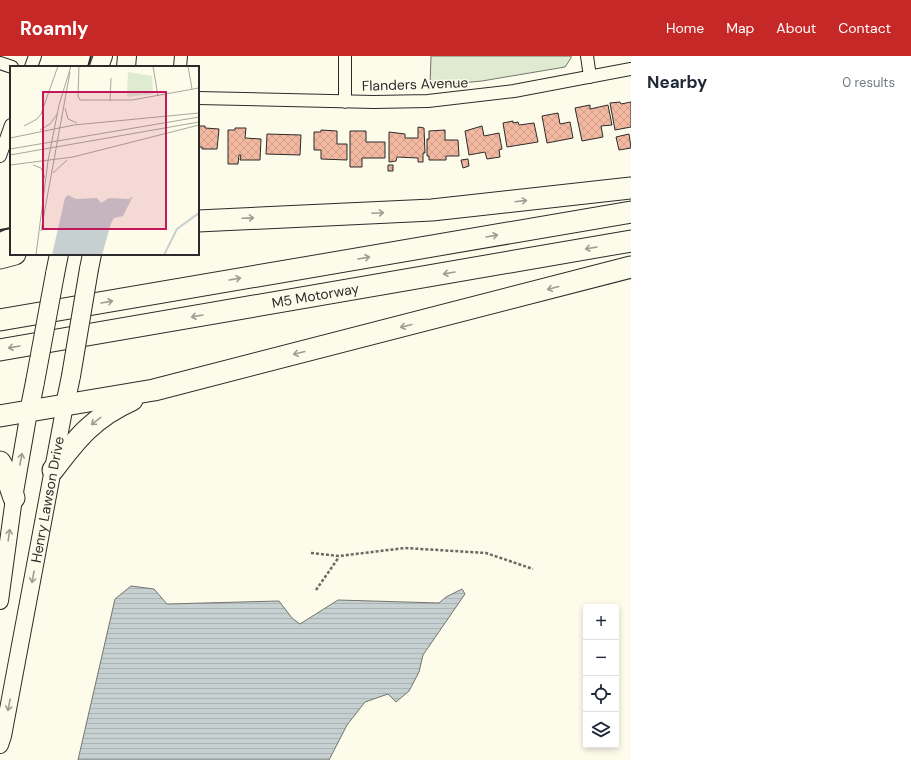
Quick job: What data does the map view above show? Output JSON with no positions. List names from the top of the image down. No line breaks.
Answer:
{"streets":{"highway":["M5 Motorway"],"main road":["Henry Lawson Drive"],"street":["Flanders Avenue"]},"page":{"header":"Roamly","nav":["Home","Map","About","Contact"],"heading":["Nearby","0 results"],"map_buttons":["+","−"]}}
